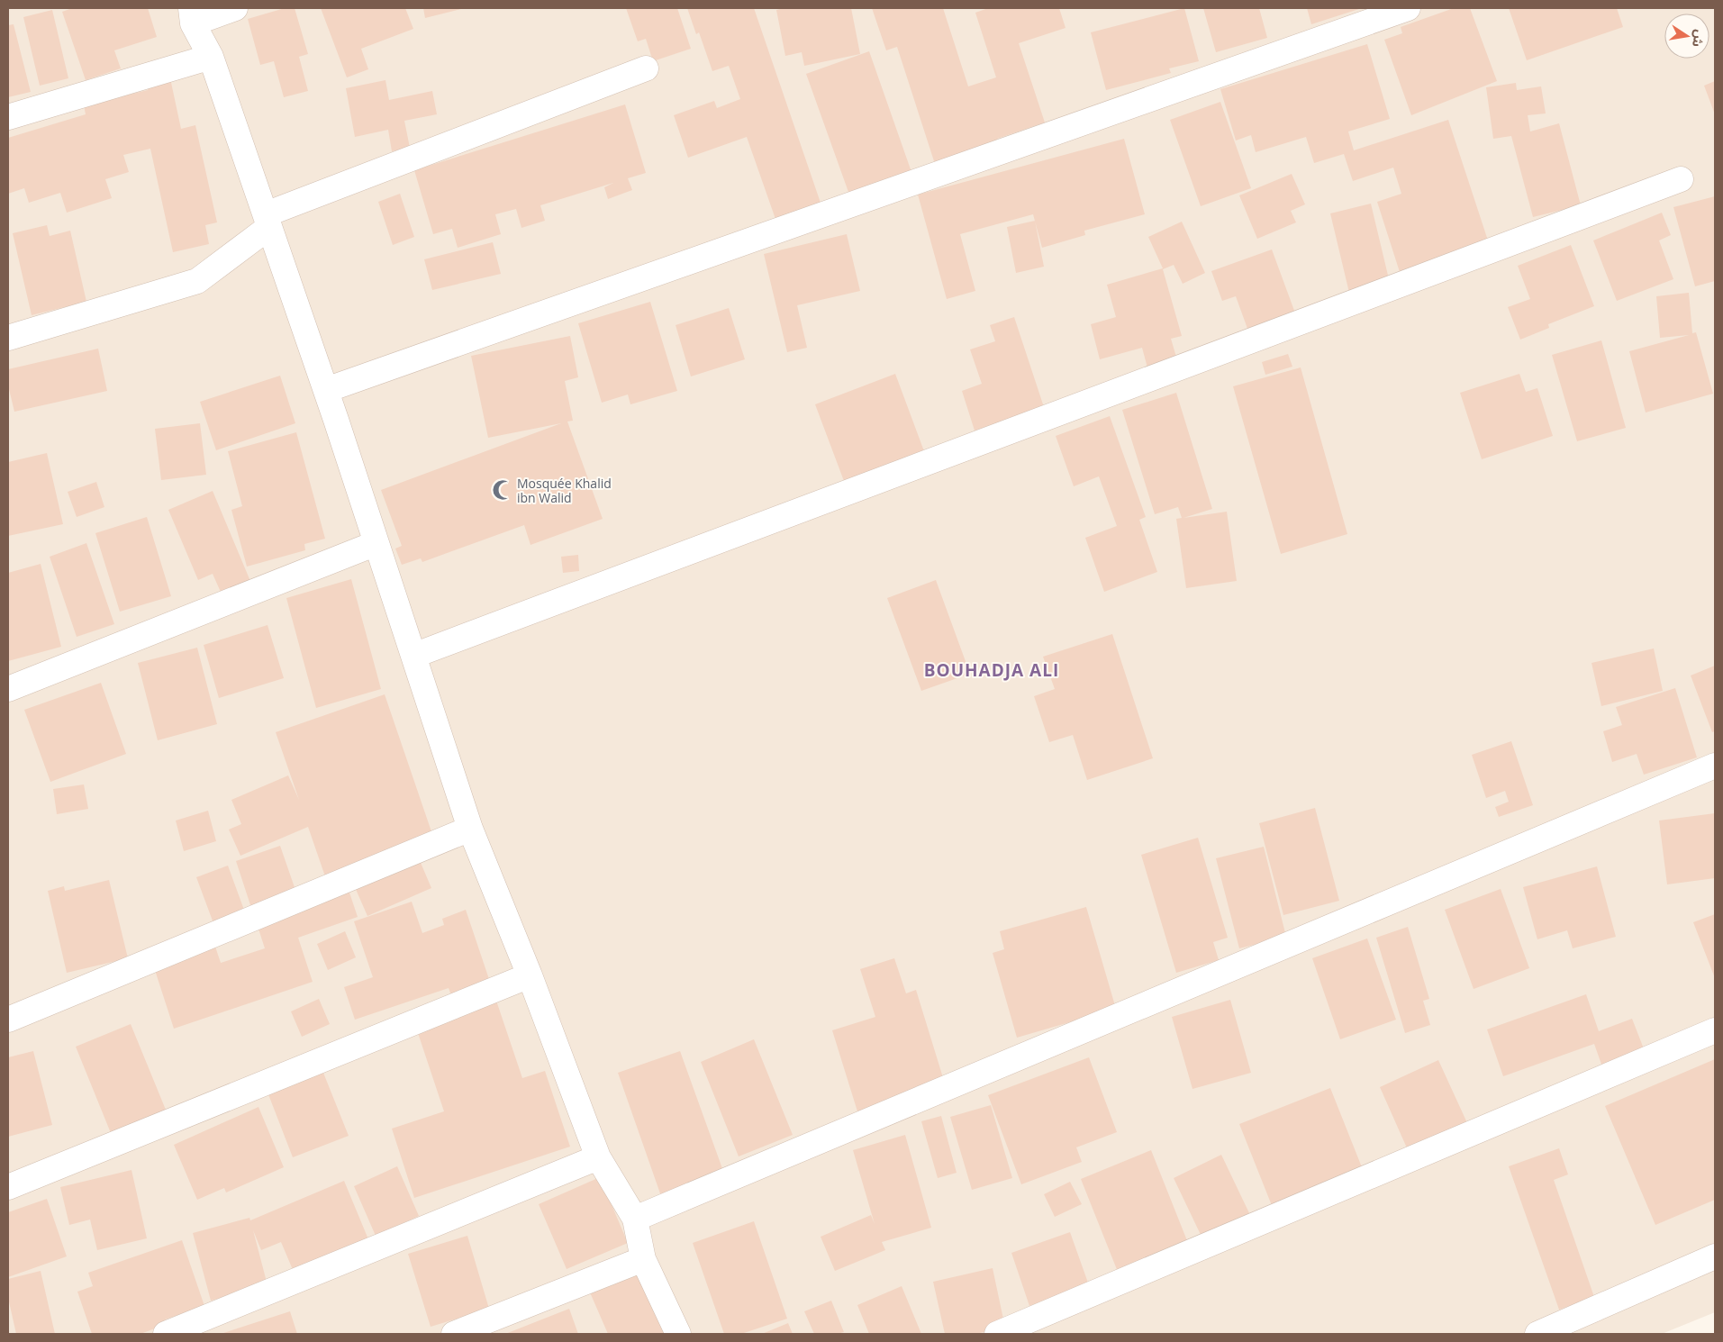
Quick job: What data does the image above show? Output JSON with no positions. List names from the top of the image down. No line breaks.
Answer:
{"districts":["BOUHADJA ALI"],"places":{"mosque":["Mosquée Khalid ibn Walid"]},"north":"right"}
